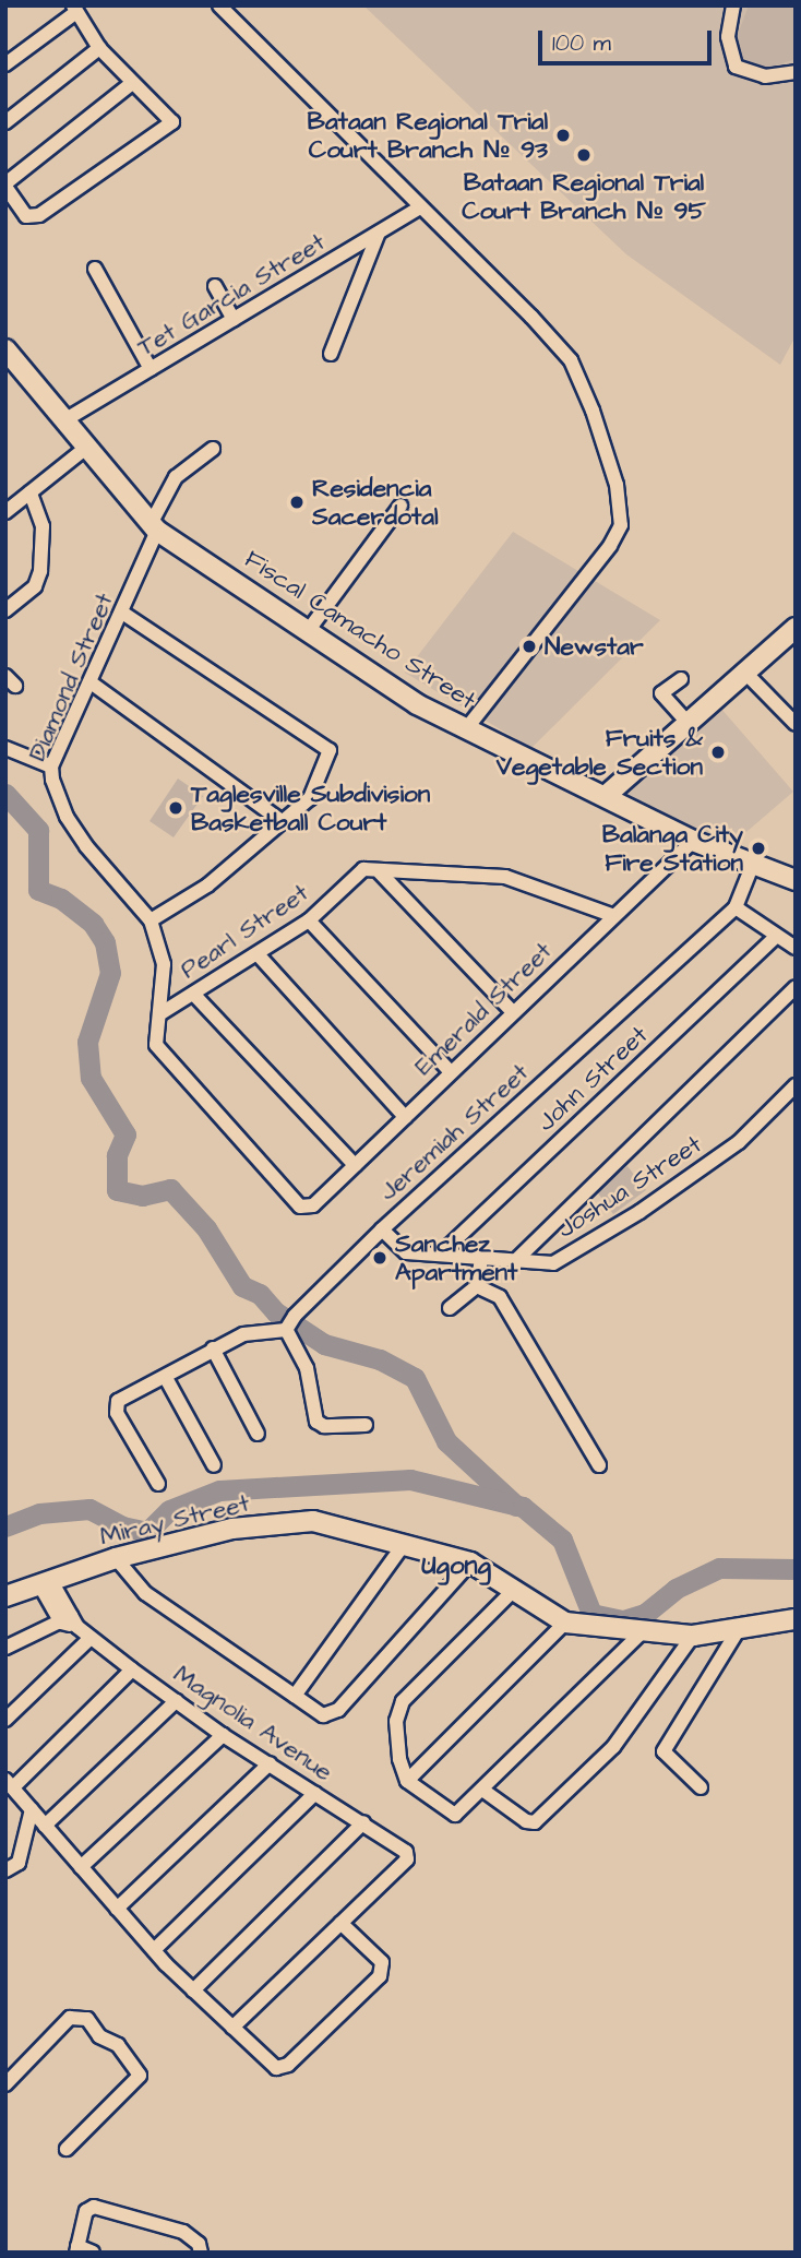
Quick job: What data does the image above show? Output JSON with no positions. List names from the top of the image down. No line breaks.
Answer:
{"streets":{"street":["Tet Garcia Street","Fiscal Camacho Street","Diamond Street","Pearl Street","Emerald Street","John Street","Jeremiah Street","Joshua Street","Miray Street","Magnolia Avenue"]},"crossings":[["Tet Garcia Street","Fiscal Camacho Street"],["Fiscal Camacho Street","Diamond Street"],["Fiscal Camacho Street","Emerald Street"],["Fiscal Camacho Street","Jeremiah Street"],["Diamond Street","Pearl Street"],["Diamond Street","Emerald Street"],["Pearl Street","Emerald Street"],["John Street","Joshua Street"],["Jeremiah Street","Joshua Street"],["Miray Street","Magnolia Avenue"]],"districts":["Ugong"],"places":["Bataan Regional Trial Court Branch № 93","Bataan Regional Trial Court Branch № 95","Residencia Sacerdotal","Newstar","Fruits & Vegetable Section","Taglesville Subdivision Basketball Court","Balanga City Fire Station","Sanchez Apartment"],"scale_bar":"100 m"}
